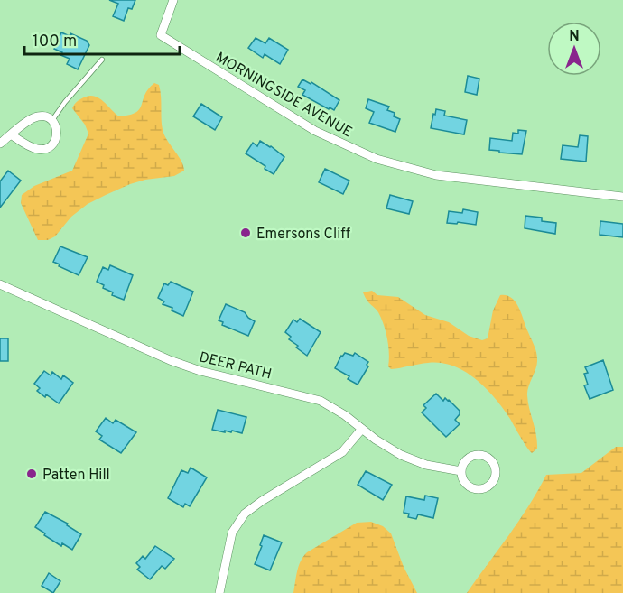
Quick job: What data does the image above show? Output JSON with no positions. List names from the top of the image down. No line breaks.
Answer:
{"streets":{"street":["MORNINGSIDE AVENUE","DEER PATH"]},"places":["Emersons Cliff","Patten Hill"],"scale_bar":"100 m","north":"top"}
